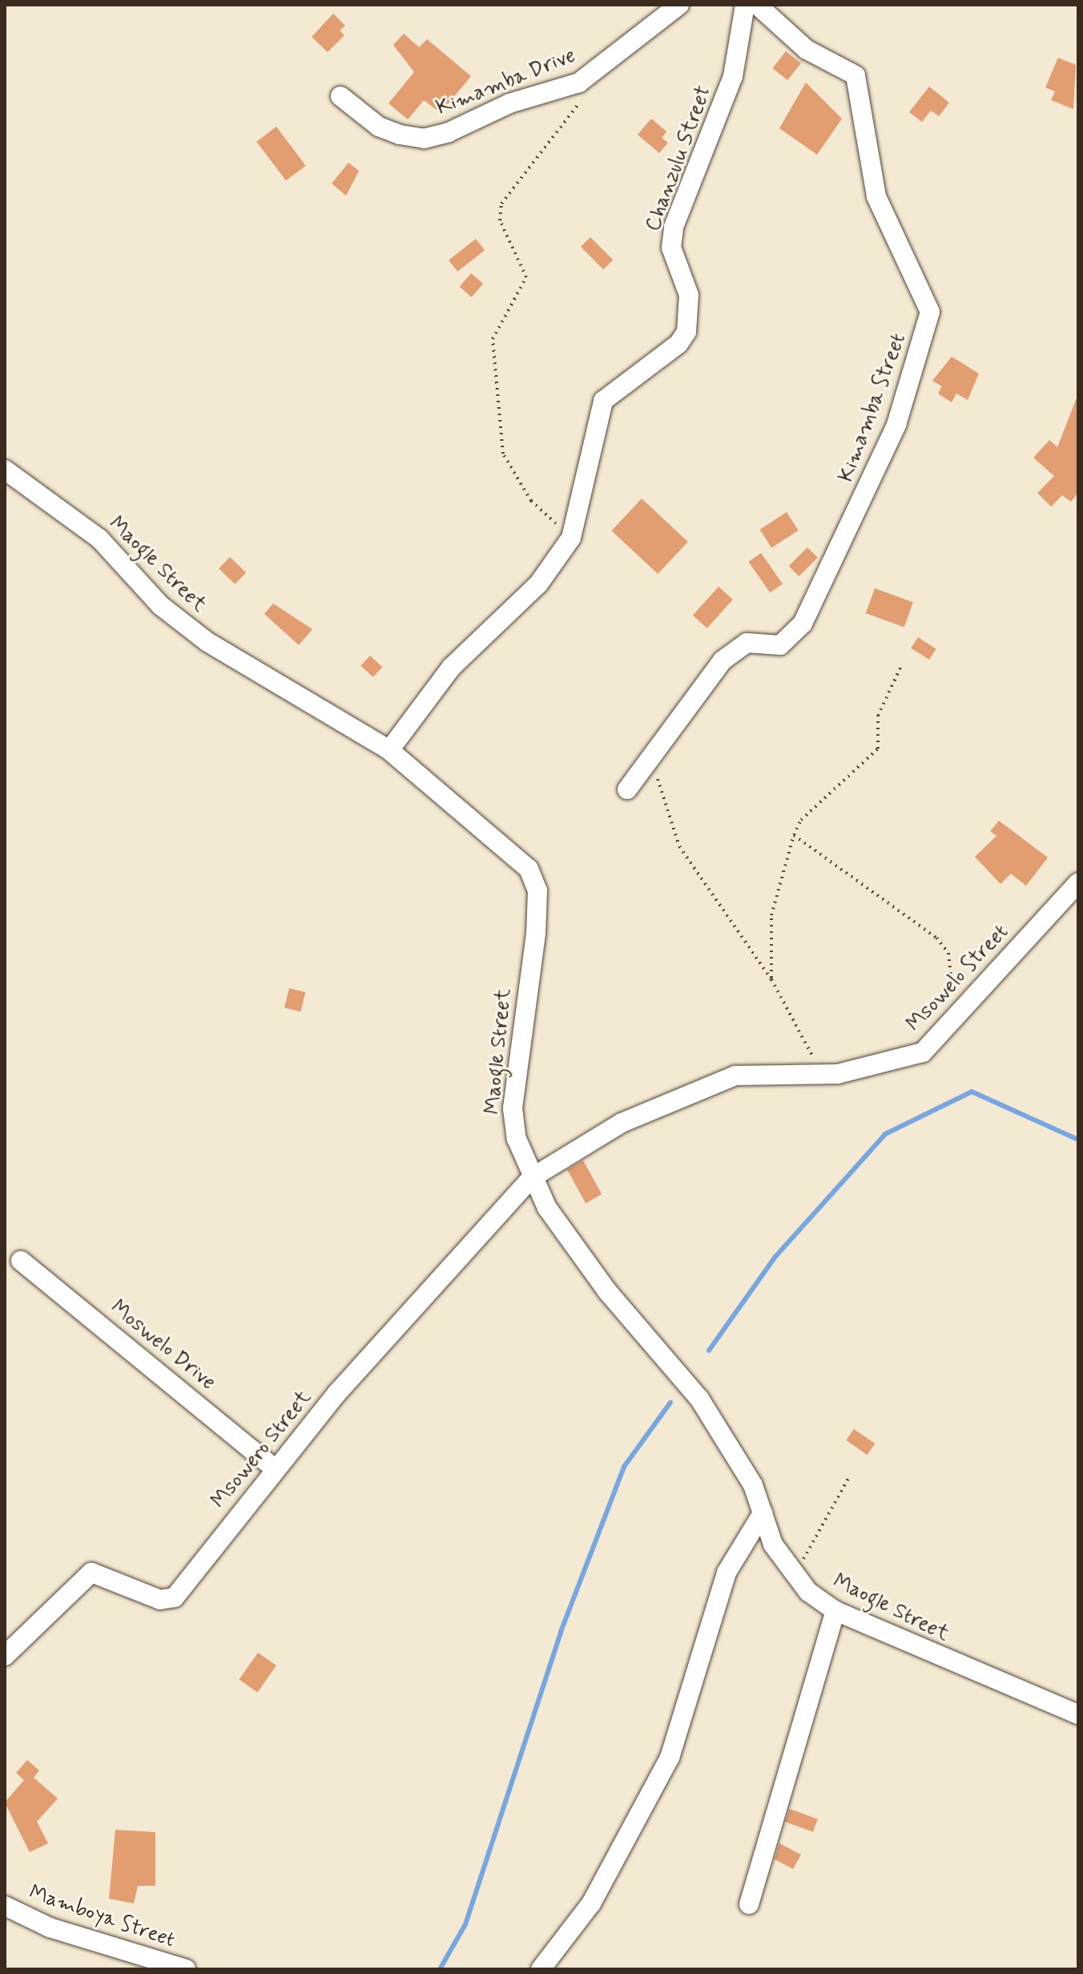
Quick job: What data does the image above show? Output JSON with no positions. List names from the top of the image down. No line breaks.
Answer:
{"streets":{"street":["Kimamba Drive","Chanzulu Street","Kimamba Street","Maogle Street","Msowelo Street","Moswelo Drive","Msowero Street","Mamboya Street"]},"crossings":[["Chanzulu Street","Maogle Street"],["Maogle Street","Msowelo Street"],["Maogle Street","Msowero Street"],["Msowelo Street","Msowero Street"],["Moswelo Drive","Msowero Street"]]}
